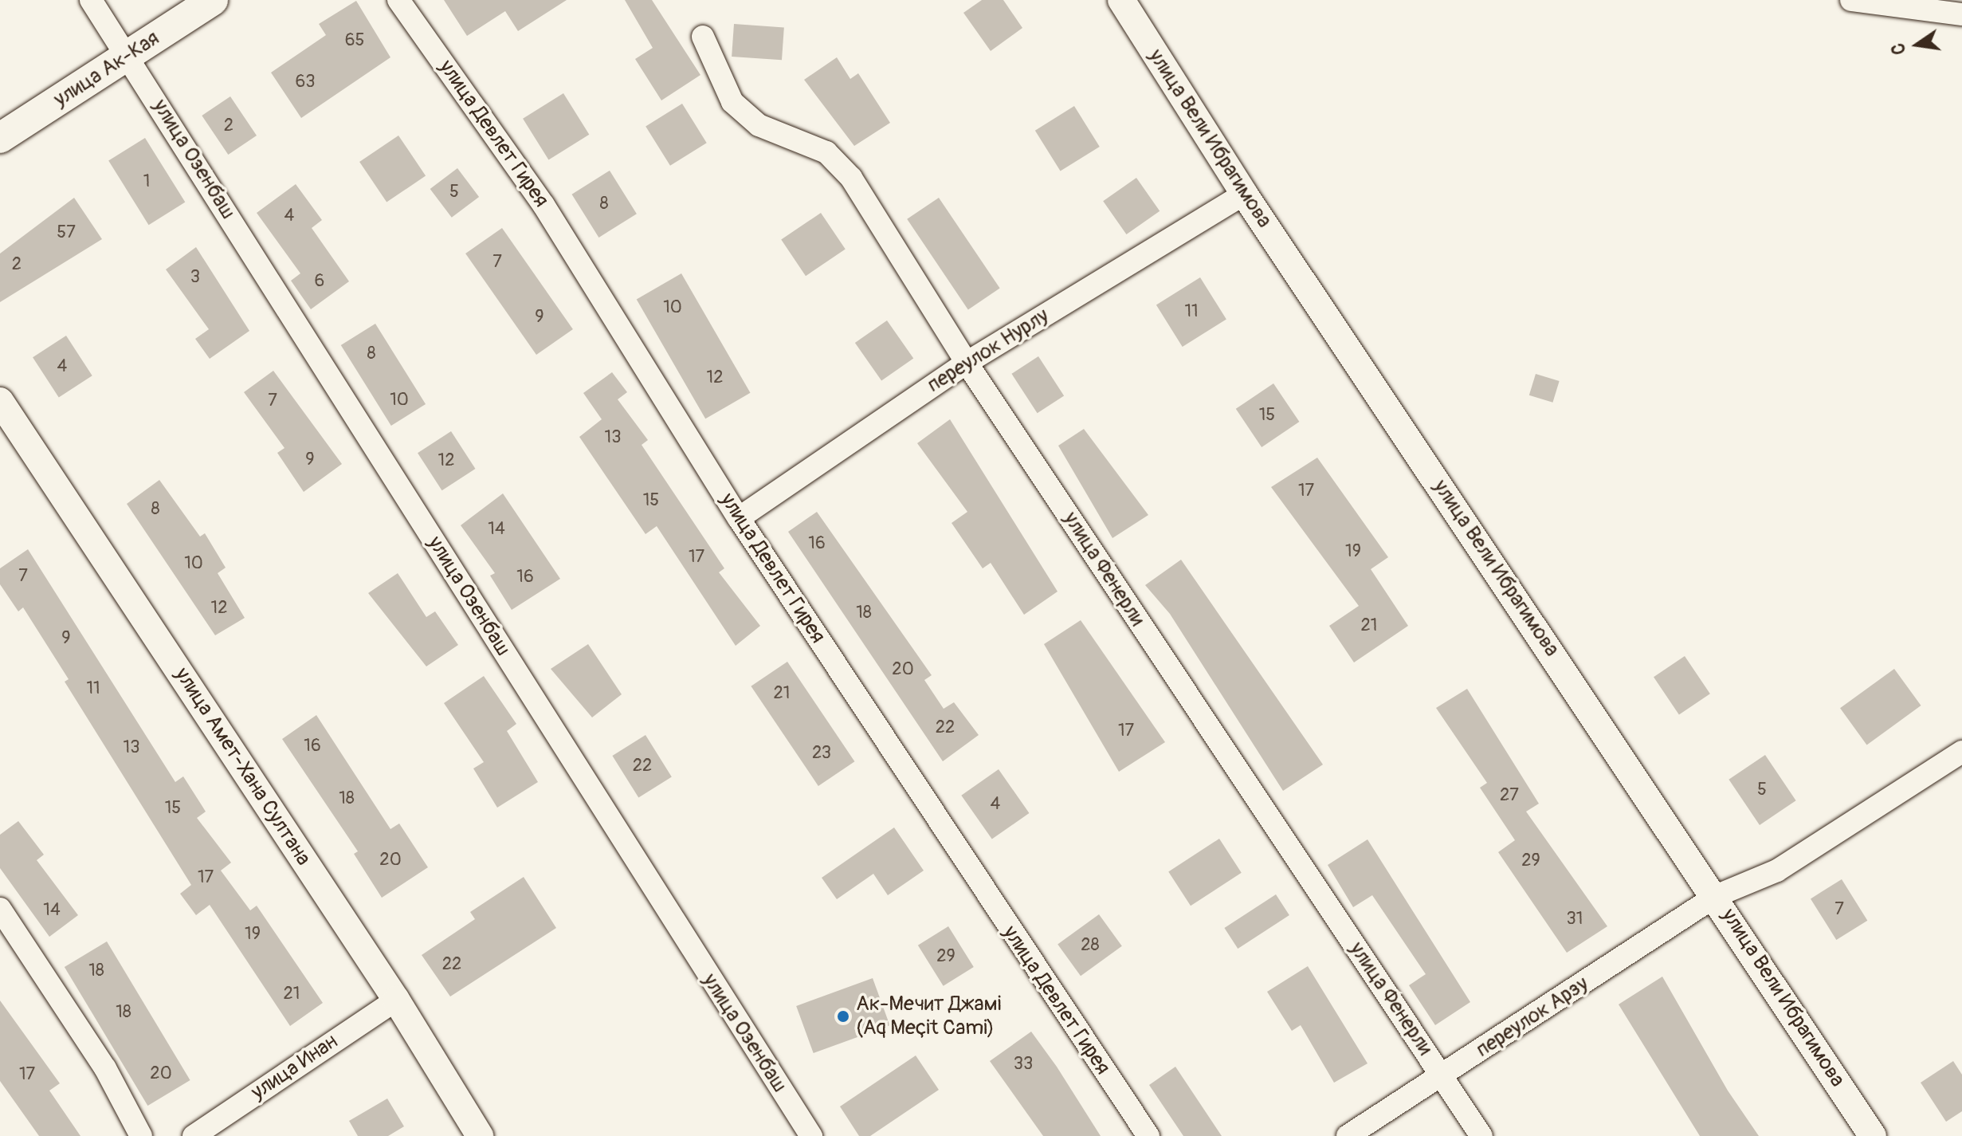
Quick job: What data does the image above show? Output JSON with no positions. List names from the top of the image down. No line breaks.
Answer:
{"streets":{"main road":["улица Ак-Кая"],"street":["улица Девлет Гирея","улица Вели Ибрагимова","улица Озенбаш","переулок Нурлу","улица Фенерли","улица Амет-Хана Султана","переулок Арзу","улица Инан"]},"crossings":[["улица Ак-Кая","улица Озенбаш"],["улица Девлет Гирея","переулок Нурлу"],["улица Вели Ибрагимова","переулок Нурлу"],["улица Вели Ибрагимова","переулок Арзу"],["переулок Нурлу","улица Фенерли"],["улица Фенерли","переулок Арзу"],["улица Амет-Хана Султана","улица Инан"]],"places":["Ак-Мечит Джамі (Aq Meçit Cami)"],"house_numbers":["65","63","2","1","5","8","4","57","7","2","3","6","10","11","9","8","4","12","10","7","15","13","9","12","17","15","8","14","16","19","17","10","7","16","12","18","21","9","20","11","21","22","17","16","13","23","22","5","27","18","4","15","20","29","17","7","14","31","19","28","29","22","18","21","18","33","20","17"],"north":"left"}
